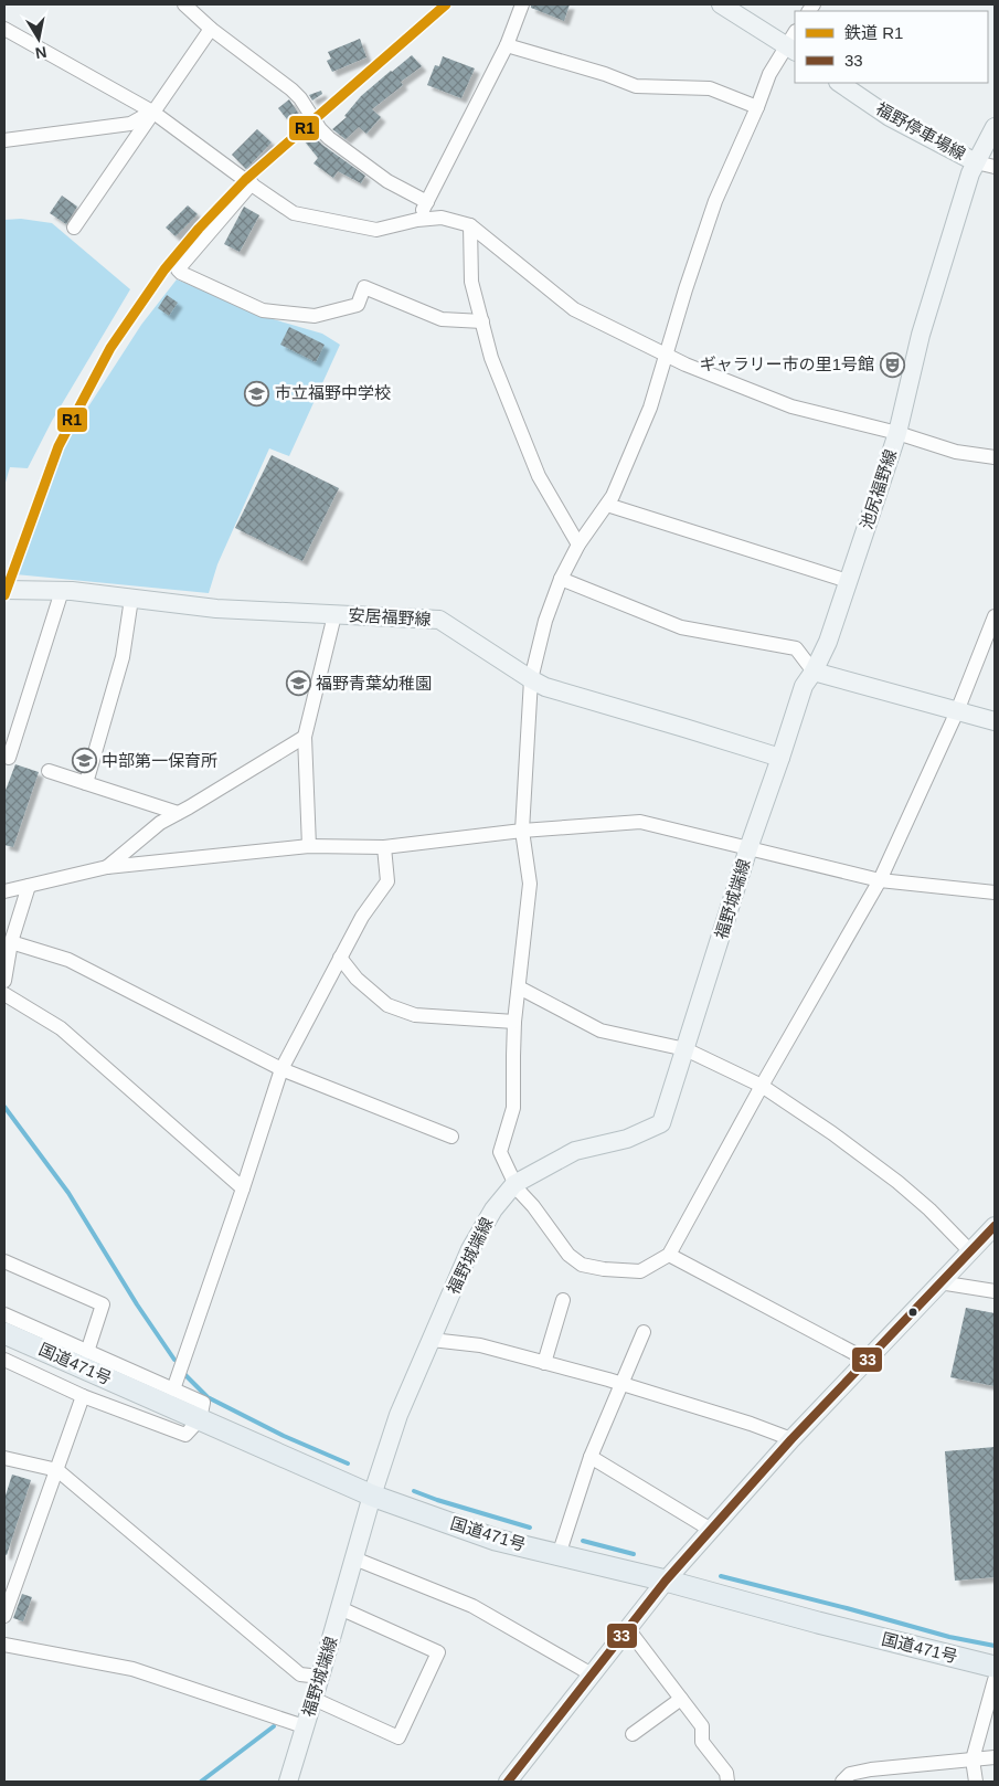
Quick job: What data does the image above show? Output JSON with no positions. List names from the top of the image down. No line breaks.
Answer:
{"streets":{"highway":["国道471号"],"main road":["福野停車場線","池尻福野線","安居福野線","福野城端線"]},"crossings":[["福野停車場線","池尻福野線"],["池尻福野線","福野城端線"],["安居福野線","福野城端線"],["福野城端線","国道471号"]],"places":{"theatre":["ギャラリー市の里1号館"],"school or university":["市立福野中学校","福野青葉幼稚園","中部第一保育所"]},"lines":["rail line R1","transit line 33"],"legend":["鉄道 R1","33"],"north":"bottom"}
